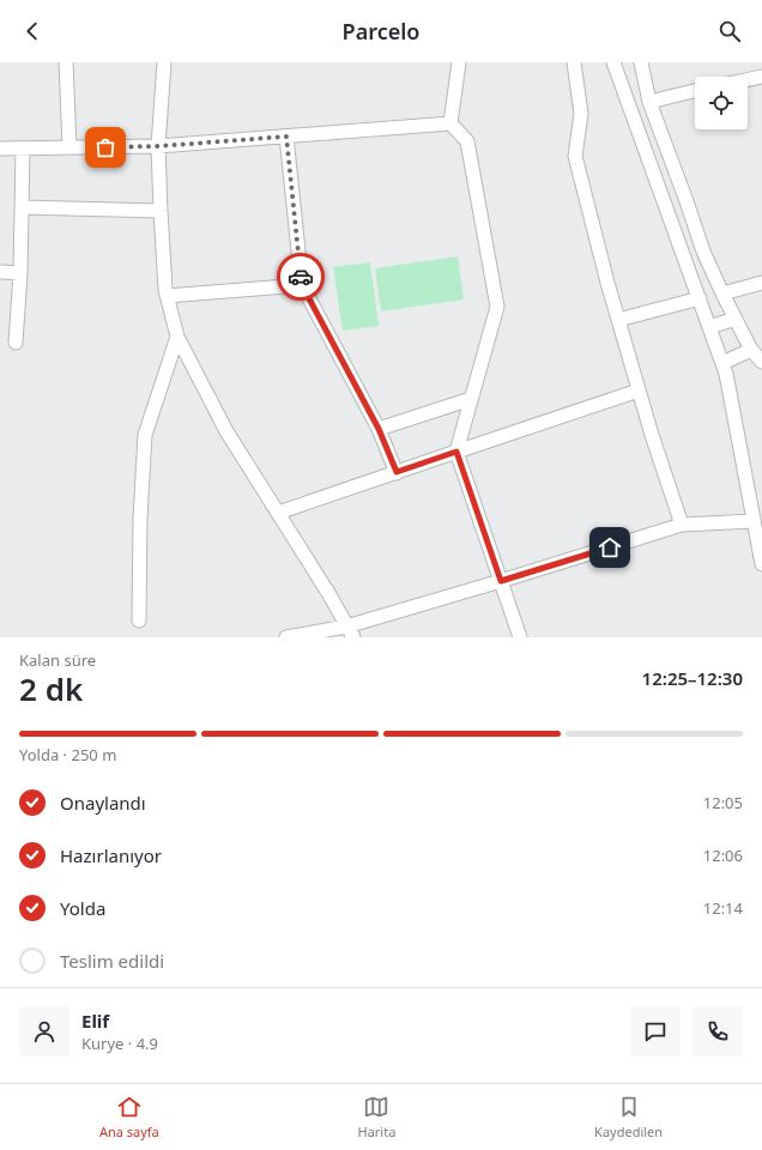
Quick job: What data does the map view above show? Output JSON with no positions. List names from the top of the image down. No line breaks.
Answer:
{"page":{"header":"Parcelo","heading":["2 dk","Kalan süre","12:25–12:30"],"panel":["Elif","Kurye · 4.9"],"bar":"Yolda · 250 m","list":[["Onaylandı","12:05"],["Hazırlanıyor","12:06"],["Yolda","12:14"],"Teslim edildi"],"tabs":["Ana sayfa","Harita","Kaydedilen"]}}
